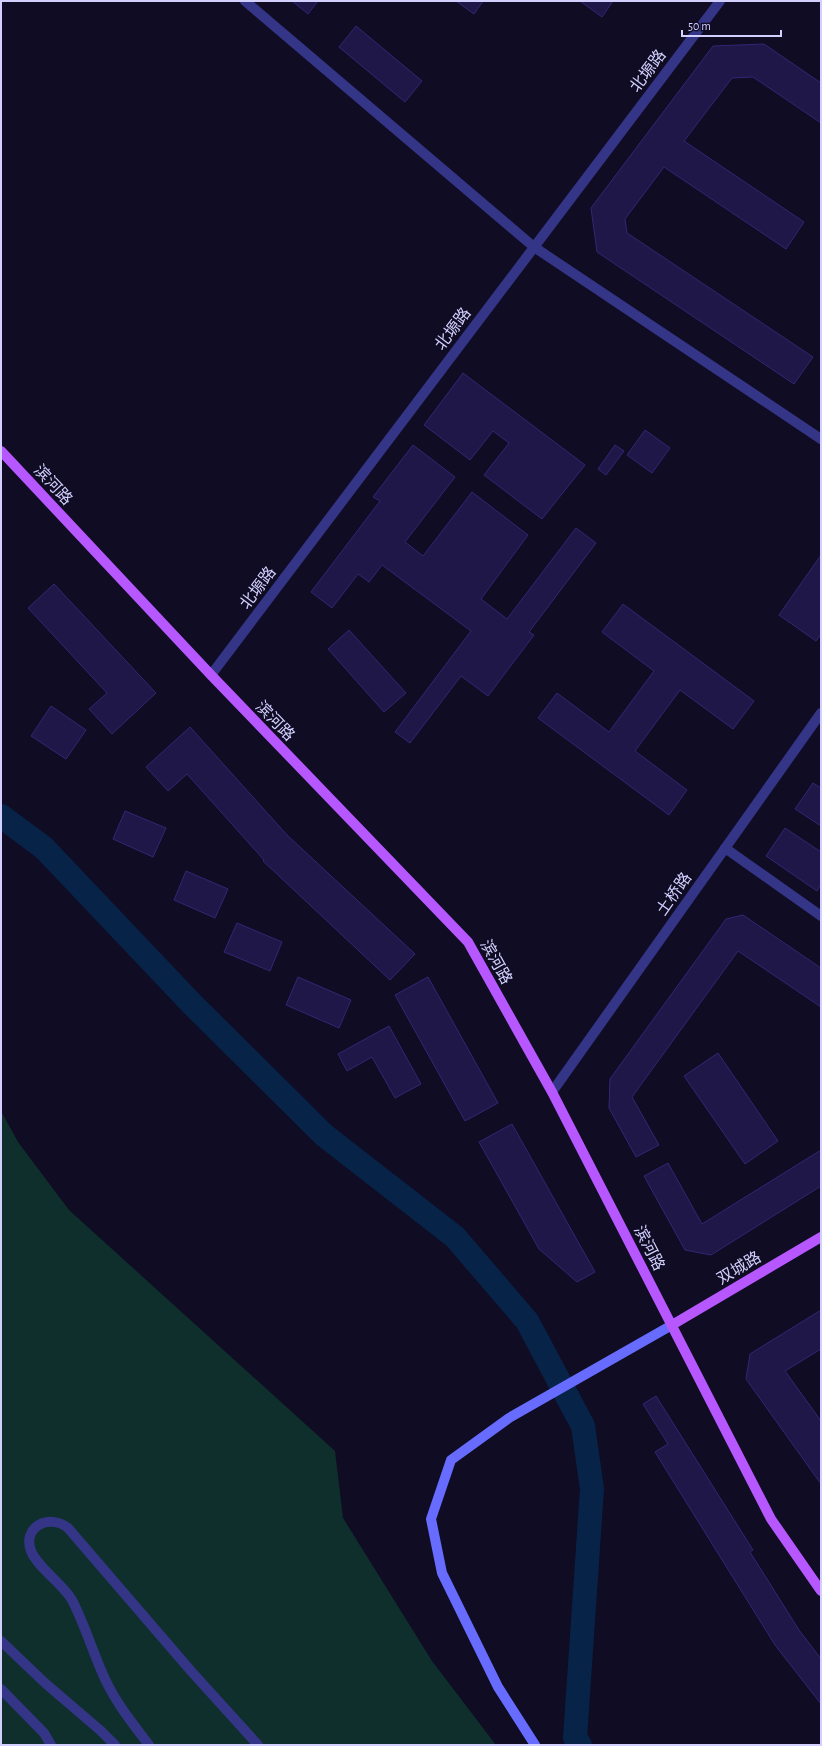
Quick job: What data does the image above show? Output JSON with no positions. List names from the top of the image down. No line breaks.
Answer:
{"streets":{"main road":["滨河路","双城路"],"street":["北塬路","土桥路"]},"crossings":[["北塬路","滨河路"],["滨河路","土桥路"],["滨河路","双城路"]],"scale_bar":"50 m"}
